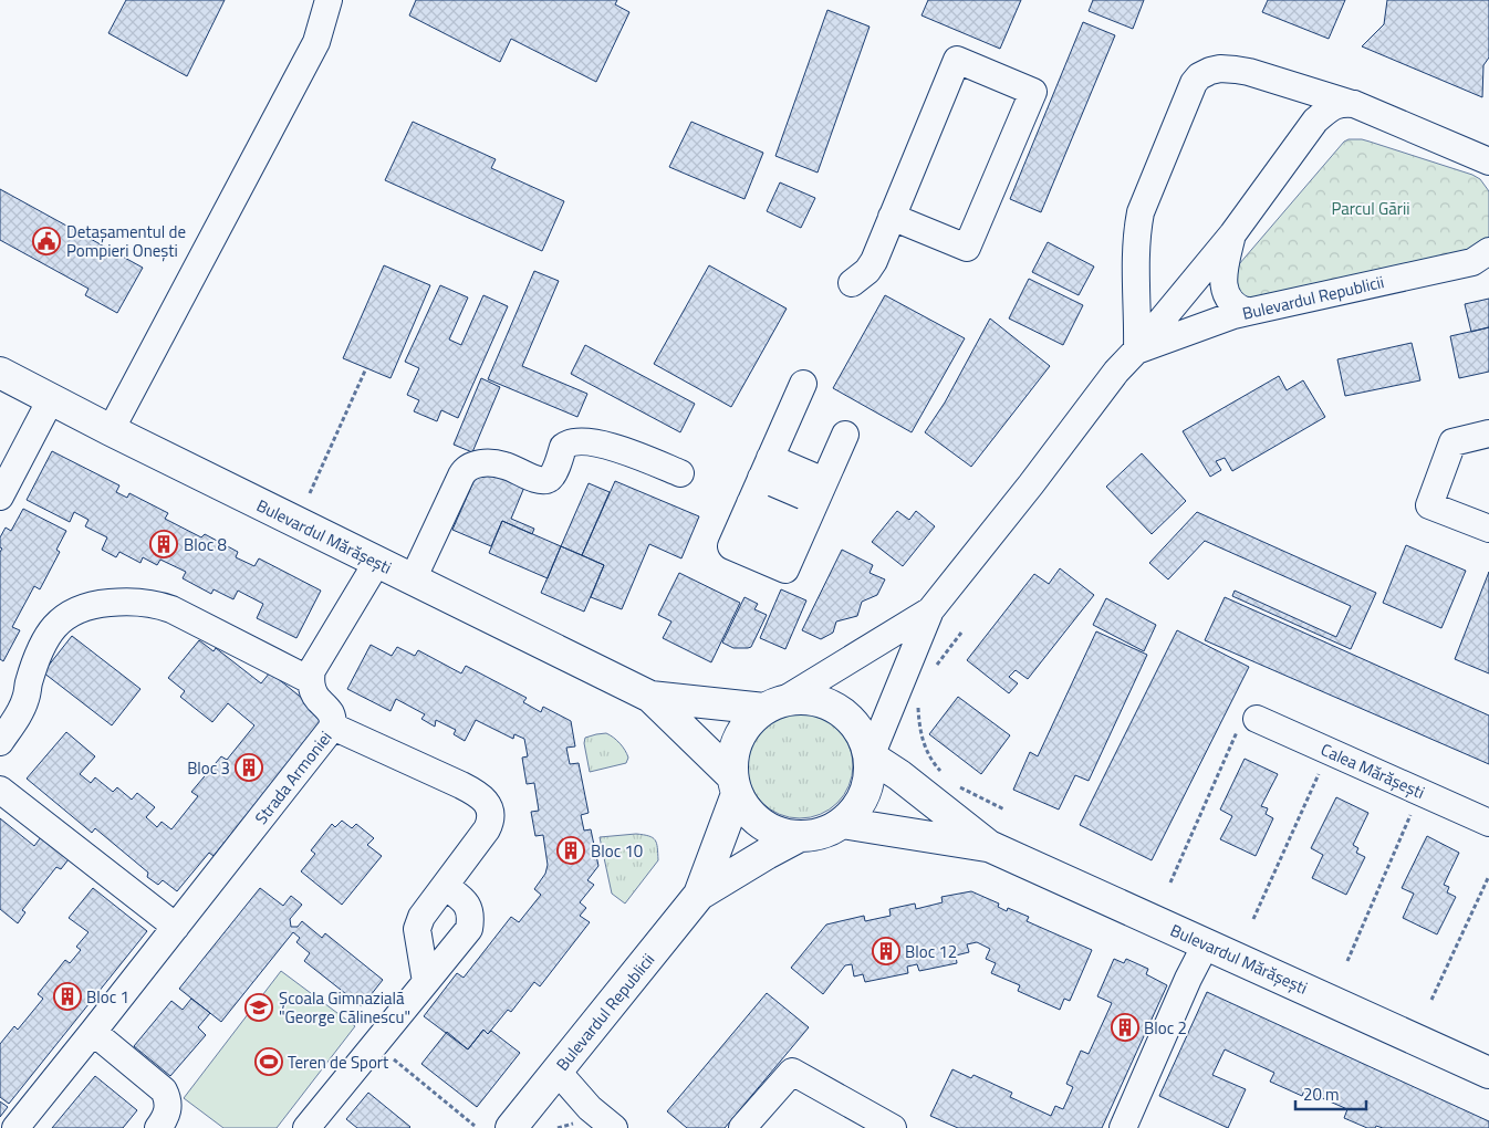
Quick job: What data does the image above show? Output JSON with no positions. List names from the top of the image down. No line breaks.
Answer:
{"streets":{"main road":["Bulevardul Republicii","Bulevardul Mărășești"],"street":["Calea Mărășești","Strada Armoniei"]},"crossings":[["Bulevardul Republicii","Bulevardul Mărășești"]],"parks":["Parcul Gării"],"places":{"public building":["Detașamentul de Pompieri Onești"],"building":["Bloc 8","Bloc 3","Bloc 10","Bloc 12","Bloc 1","Bloc 2"],"school or university":["Școala Gimnazială \"George Călinescu\""],"sports":["Teren de Sport"]},"scale_bar":"20 m"}
